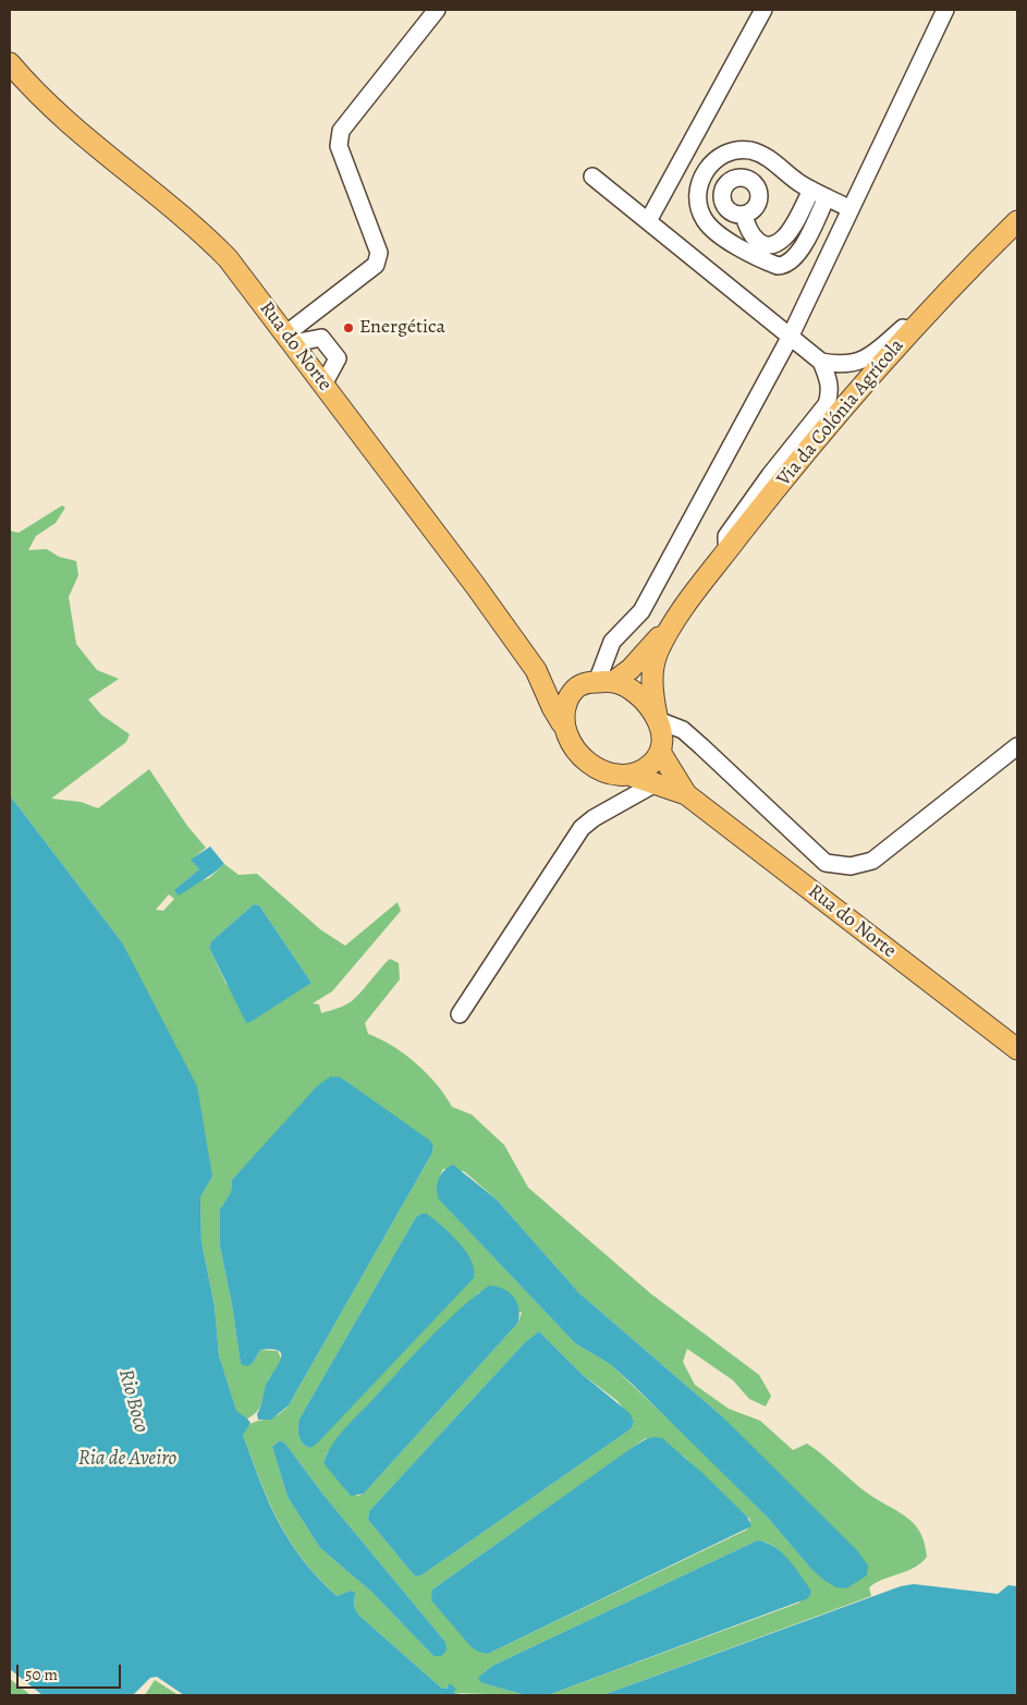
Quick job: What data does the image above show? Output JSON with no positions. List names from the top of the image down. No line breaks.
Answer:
{"streets":{"main road":["Rua do Norte","Via da Colónia Agrícola"]},"crossings":[["Rua do Norte","Via da Colónia Agrícola"]],"water":["Rio Boco","Ria de Aveiro"],"places":["Energética"],"scale_bar":"50 m"}
